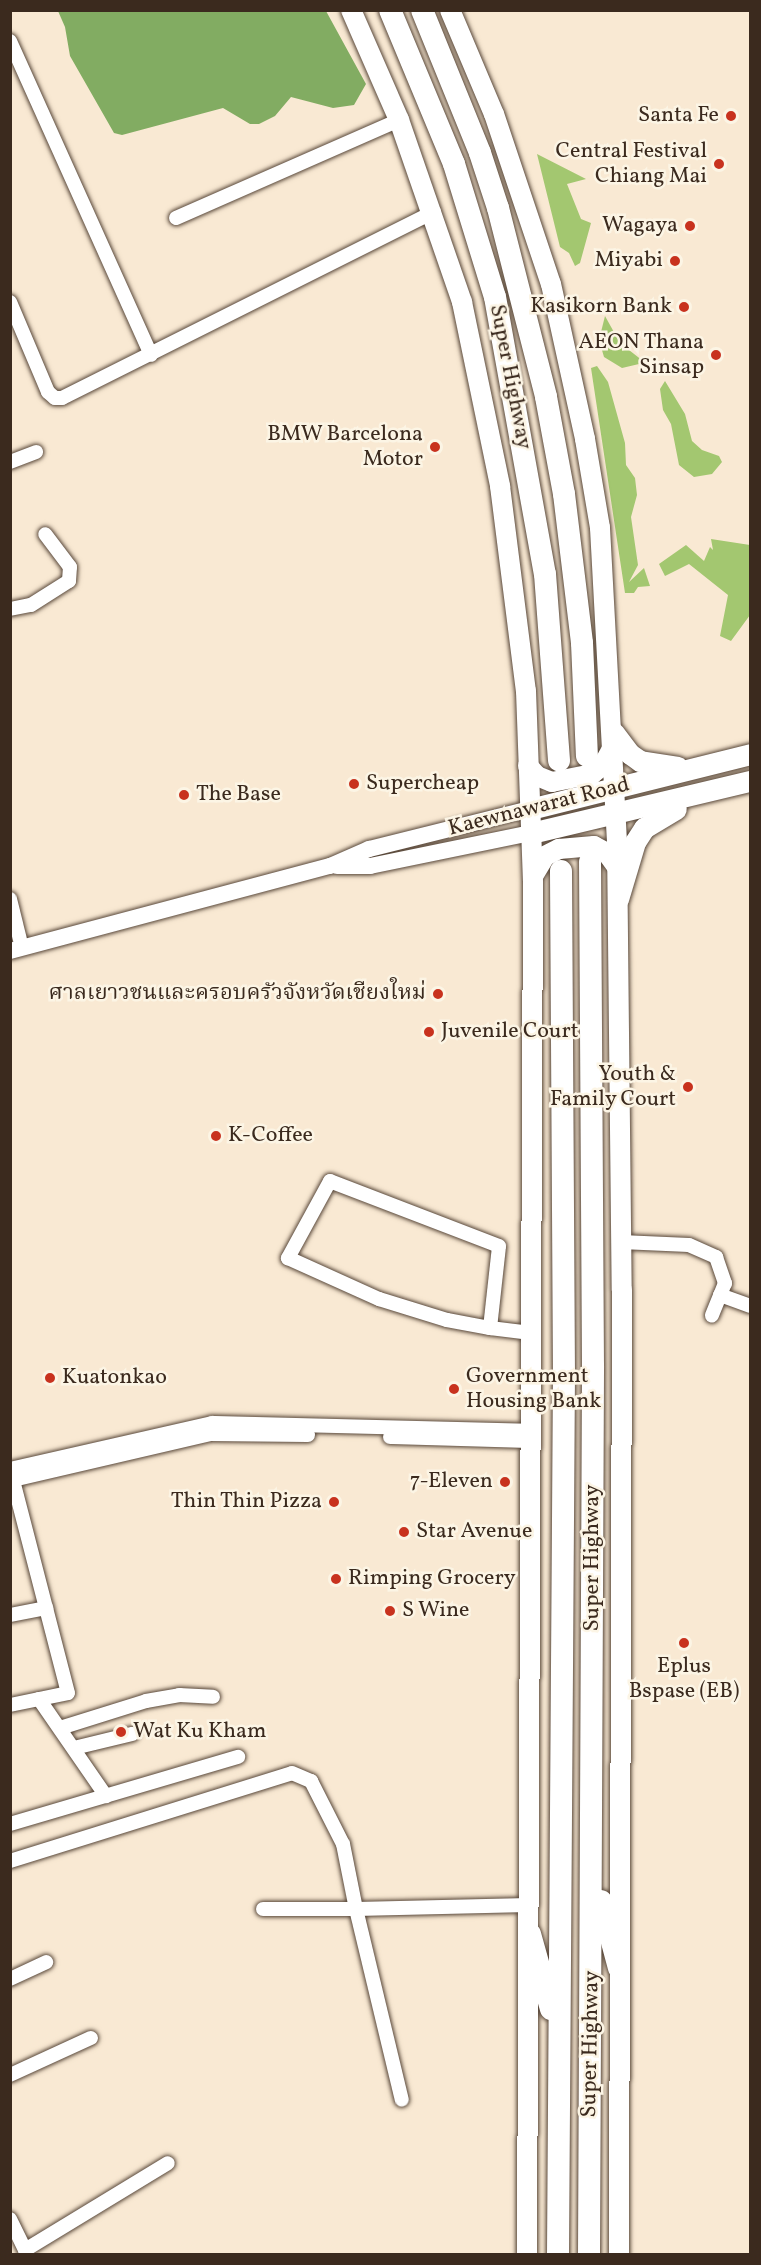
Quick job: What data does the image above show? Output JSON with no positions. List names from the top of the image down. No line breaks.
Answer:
{"streets":{"highway":["Super Highway"],"main road":["Kaewnawarat Road"]},"places":["Santa Fe","Central Festival Chiang Mai","Wagaya","Miyabi","Kasikorn Bank","AEON Thana Sinsap","BMW Barcelona Motor","Supercheap","The Base","ศาลเยาวชนและครอบครัวจังหวัดเชียงใหม่","Juvenile Court","Youth & Family Court","K-Coffee","Kuatonkao","Government Housing Bank","7-Eleven","Thin Thin Pizza","Star Avenue","Rimping Grocery","S Wine","Eplus Bspase (EB)","Wat Ku Kham"]}
